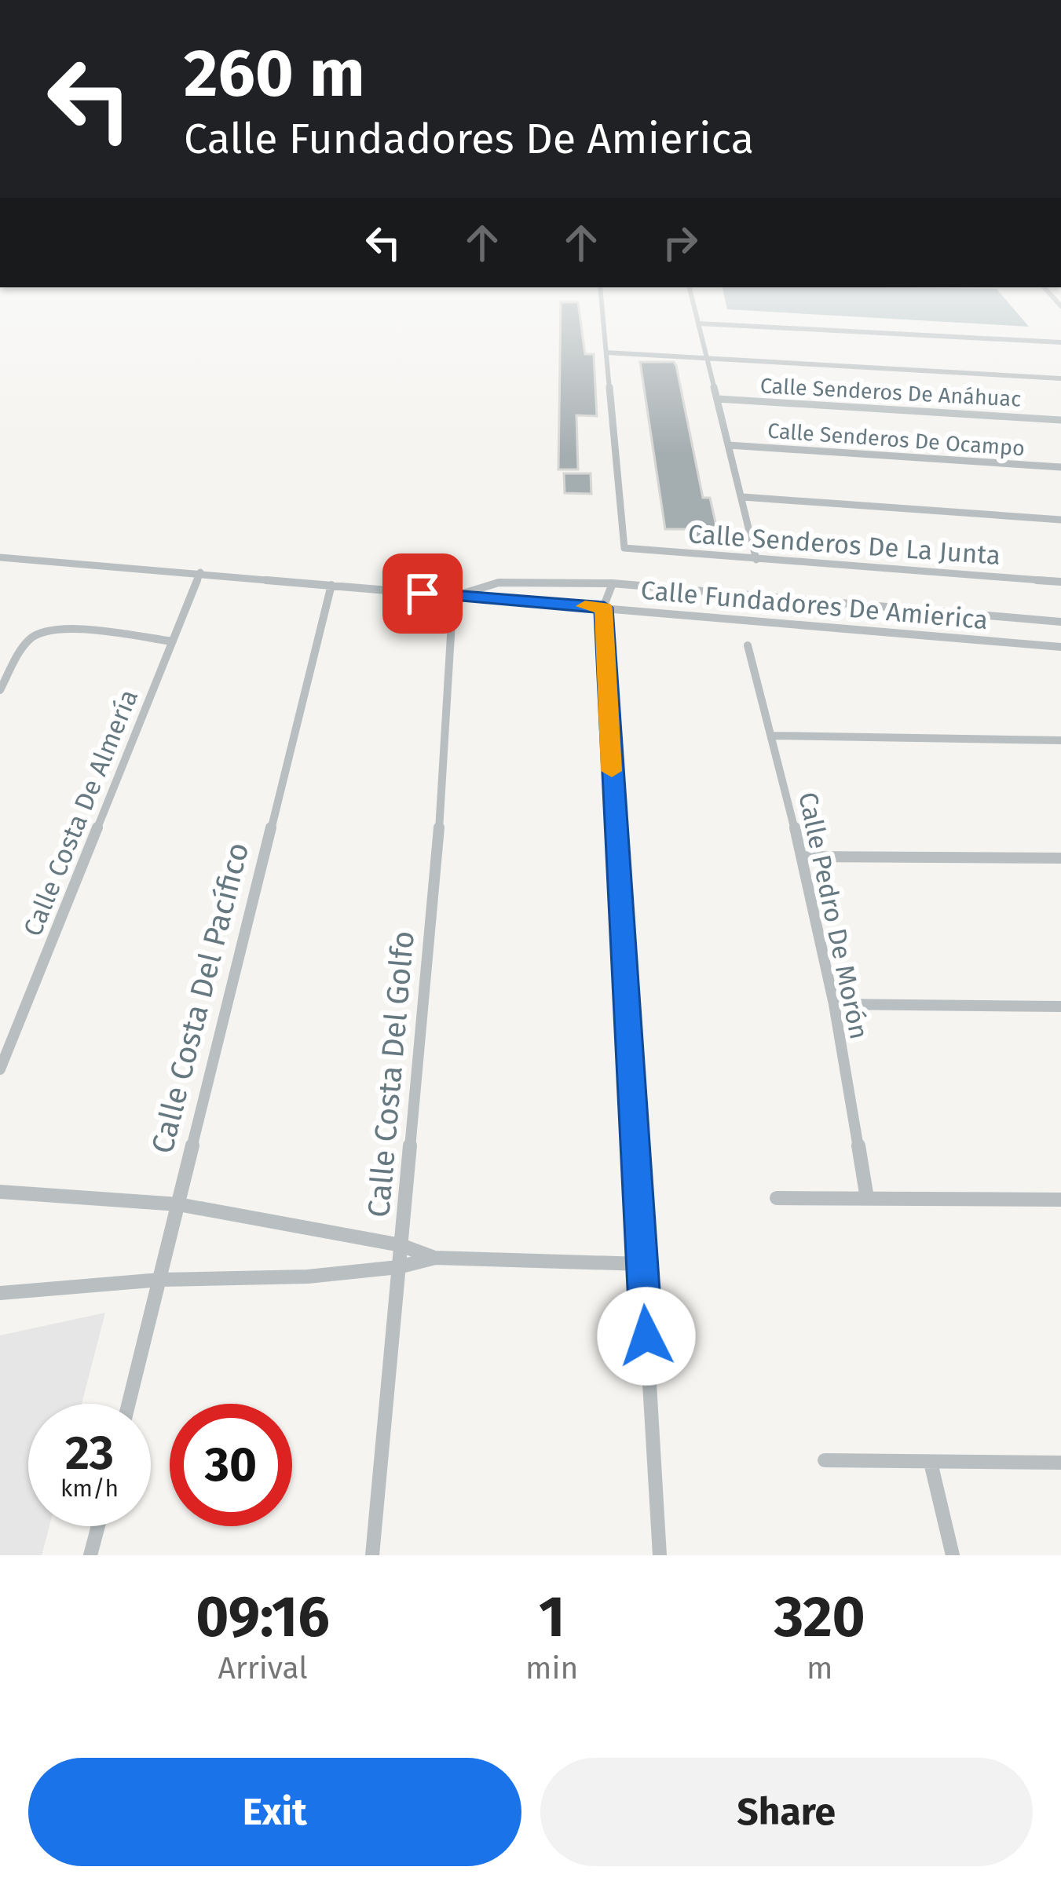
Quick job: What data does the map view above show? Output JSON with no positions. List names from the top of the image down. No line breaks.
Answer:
{"streets":{"street":["Calle Senderos De Anáhuac","Calle Senderos De Ocampo","Calle Senderos De La Junta","Calle Fundadores De Amierica","Calle Costa De Almería","Calle Pedro De Morón","Calle Costa Del Pacífico","Calle Costa Del Golfo"]},"crossings":[["Calle Fundadores De Amierica","Calle Costa De Almería"],["Calle Fundadores De Amierica","Calle Costa Del Pacífico"],["Calle Fundadores De Amierica","Calle Costa Del Golfo"]],"page":{"turn":["260 m","Calle Fundadores De Amierica"],"speed":"23 km/h","limit":"30","eta":["09:16","Arrival","1","min","320","m"],"buttons":["Exit","Share"]}}
